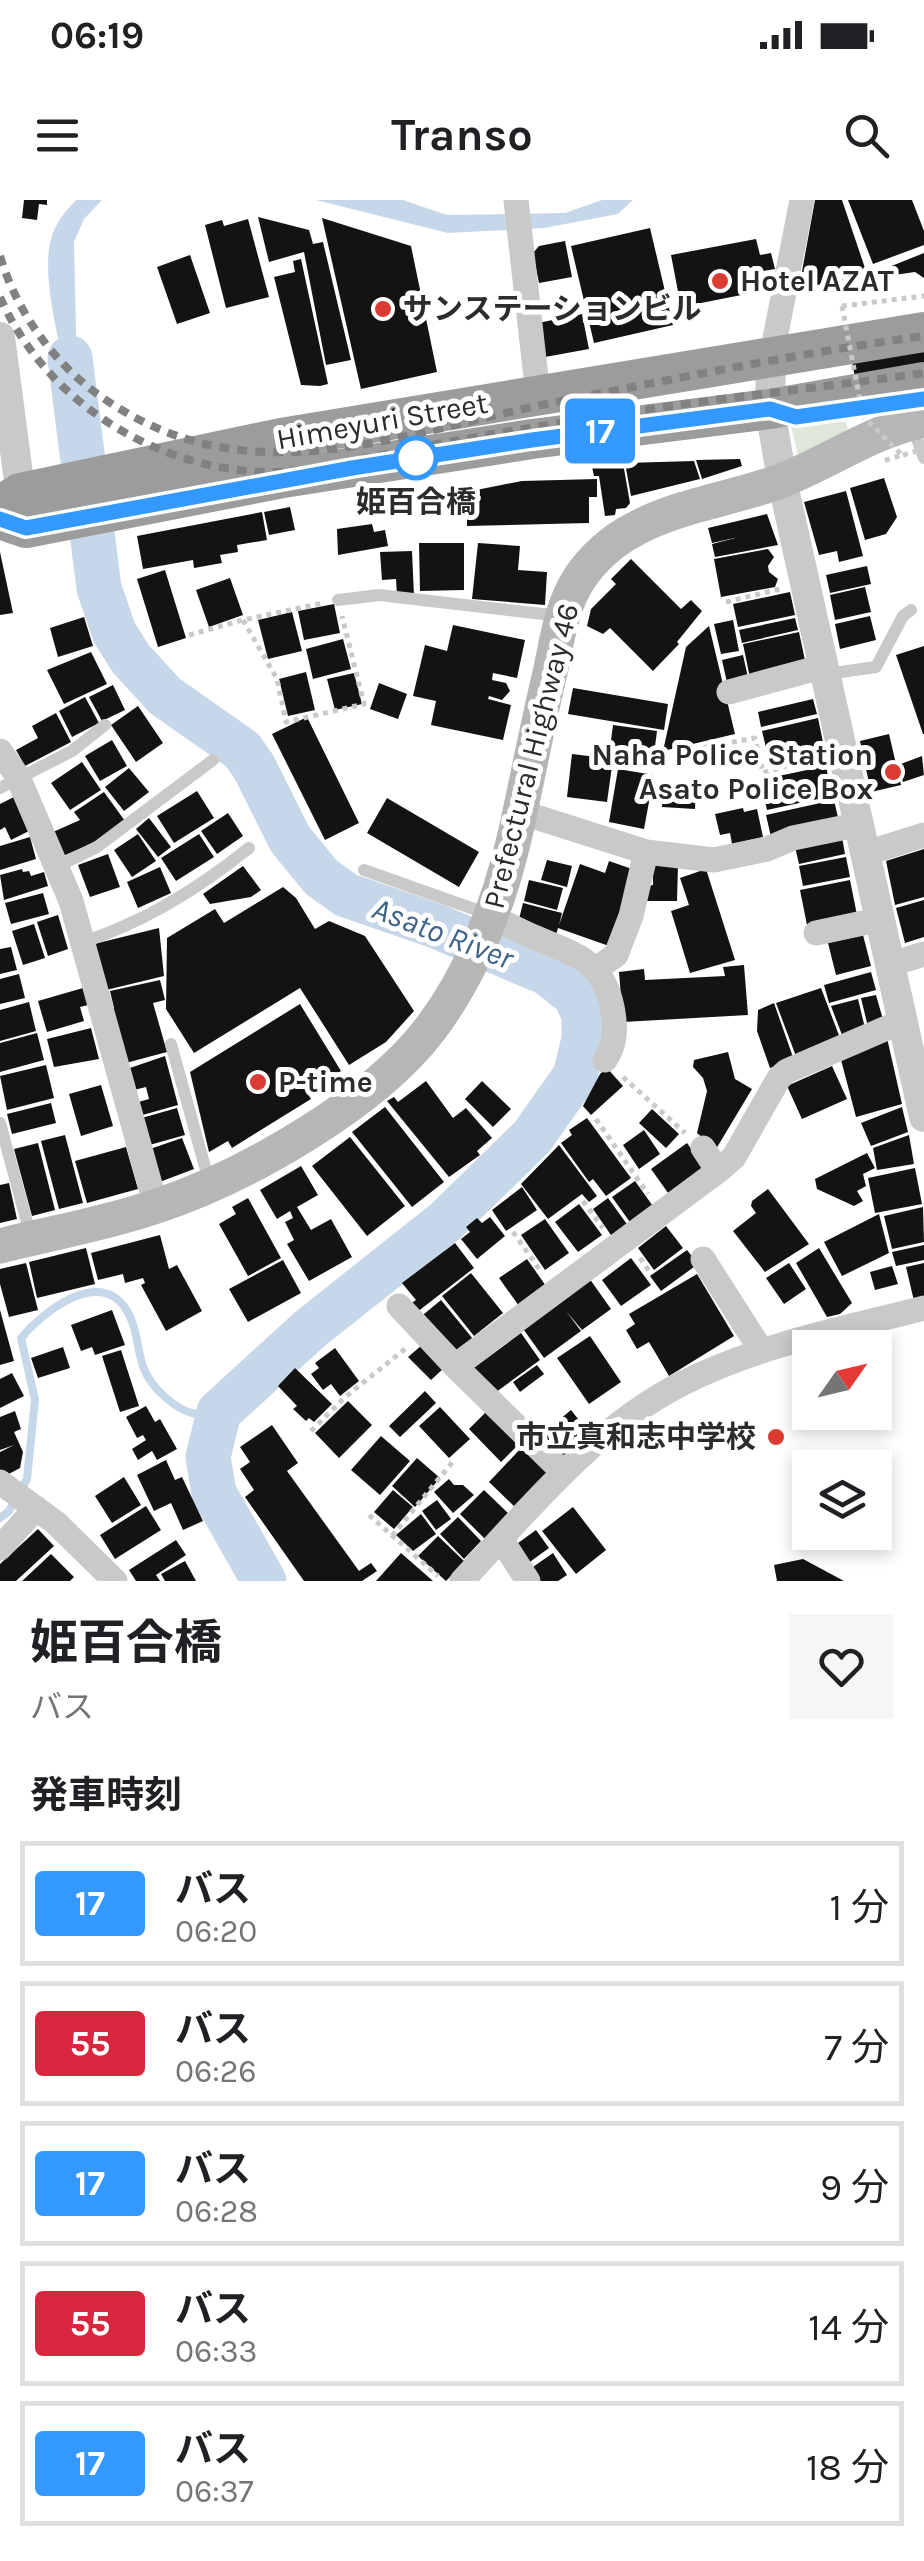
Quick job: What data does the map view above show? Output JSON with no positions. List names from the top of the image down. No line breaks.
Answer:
{"streets":{"highway":["Himeyuri Street"],"main road":["Prefectural Highway 46"]},"water":["Asato River"],"places":["Hotel AZAT","サンステーションビル","姫百合橋","Naha Police Station Asato Police Box","P-time","市立真和志中学校"],"lines":["bus line 17"],"north":"top right","page":{"status":"06:19","header":"Transo","on_map":"17","heading":[["姫百合橋","バス"],"発車時刻"],"list":[{"mark":"17","name":"バス","note":"06:20","value":"1 分"},{"mark":"55","name":"バス","note":"06:26","value":"7 分"},{"mark":"17","name":"バス","note":"06:28","value":"9 分"},{"mark":"55","name":"バス","note":"06:33","value":"14 分"},{"mark":"17","name":"バス","note":"06:37","value":"18 分"}]}}
